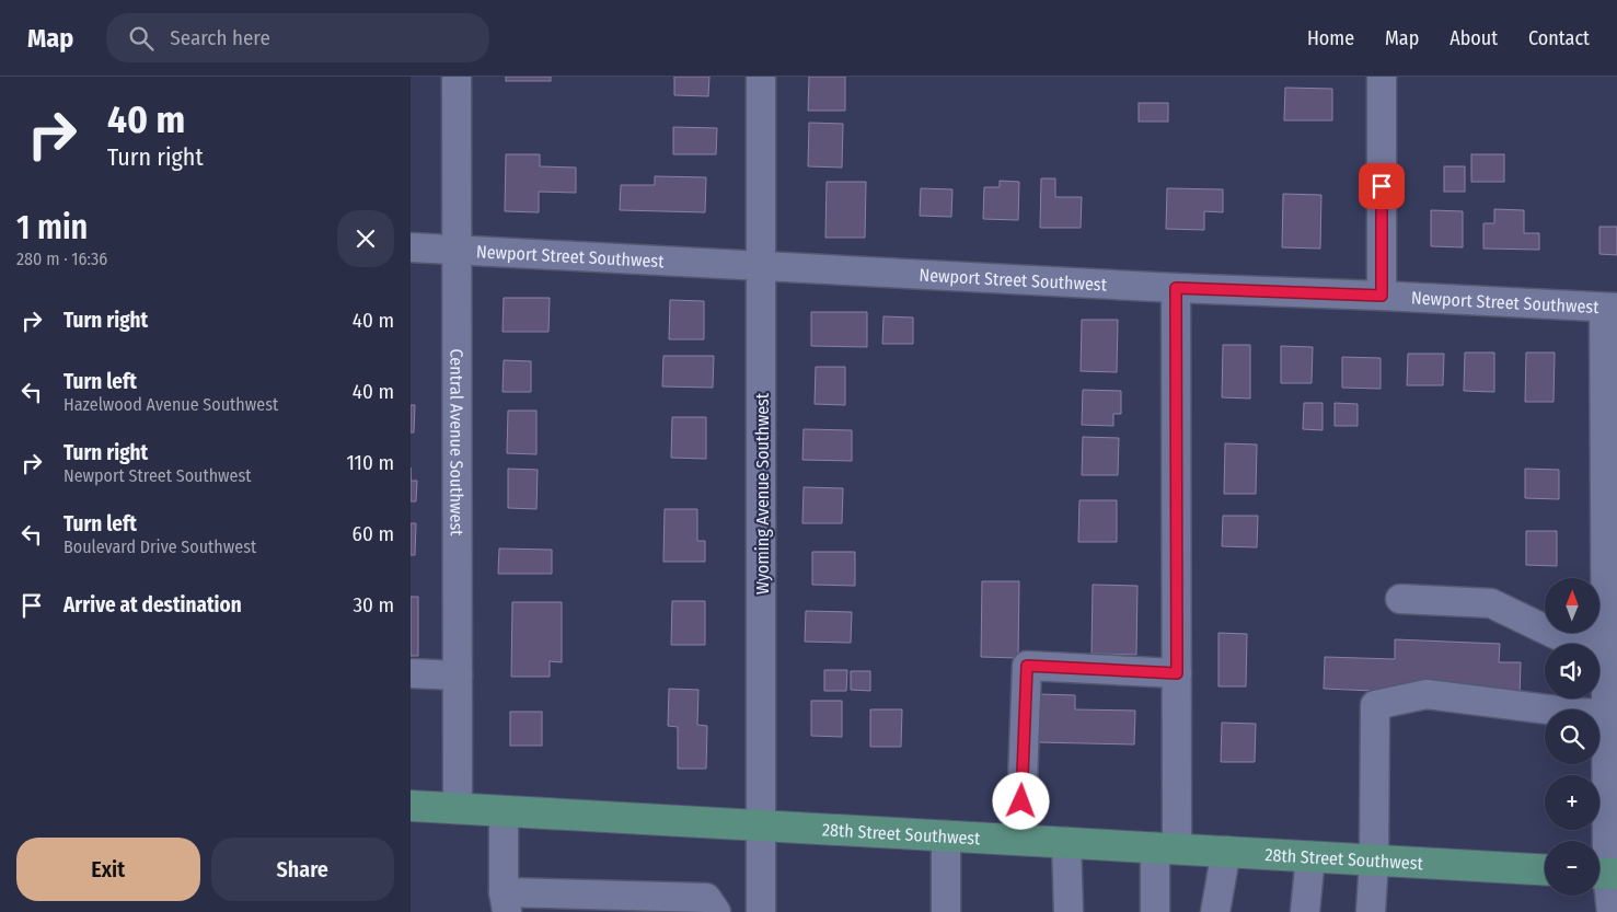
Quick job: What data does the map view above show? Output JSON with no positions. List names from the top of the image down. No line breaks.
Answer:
{"streets":{"main road":["28th Street Southwest"],"street":["Newport Street Southwest","Central Avenue Southwest","Wyoming Avenue Southwest"]},"crossings":[["Newport Street Southwest","Central Avenue Southwest"],["Newport Street Southwest","Wyoming Avenue Southwest"],["Central Avenue Southwest","28th Street Southwest"],["Wyoming Avenue Southwest","28th Street Southwest"]],"north":"top","page":{"header":"Map","search":"Search here","nav":["Home","Map","About","Contact"],"turn":["40 m","Turn right"],"heading":["1 min","280 m · 16:36"],"list":[{"name":"Turn right","value":"40 m"},{"name":"Turn left","note":"Hazelwood Avenue Southwest","value":"40 m"},{"name":"Turn right","note":"Newport Street Southwest","value":"110 m"},{"name":"Turn left","note":"Boulevard Drive Southwest","value":"60 m"},{"name":"Arrive at destination","value":"30 m"}],"map_buttons":["+","−"],"buttons":["Exit","Share"]}}
